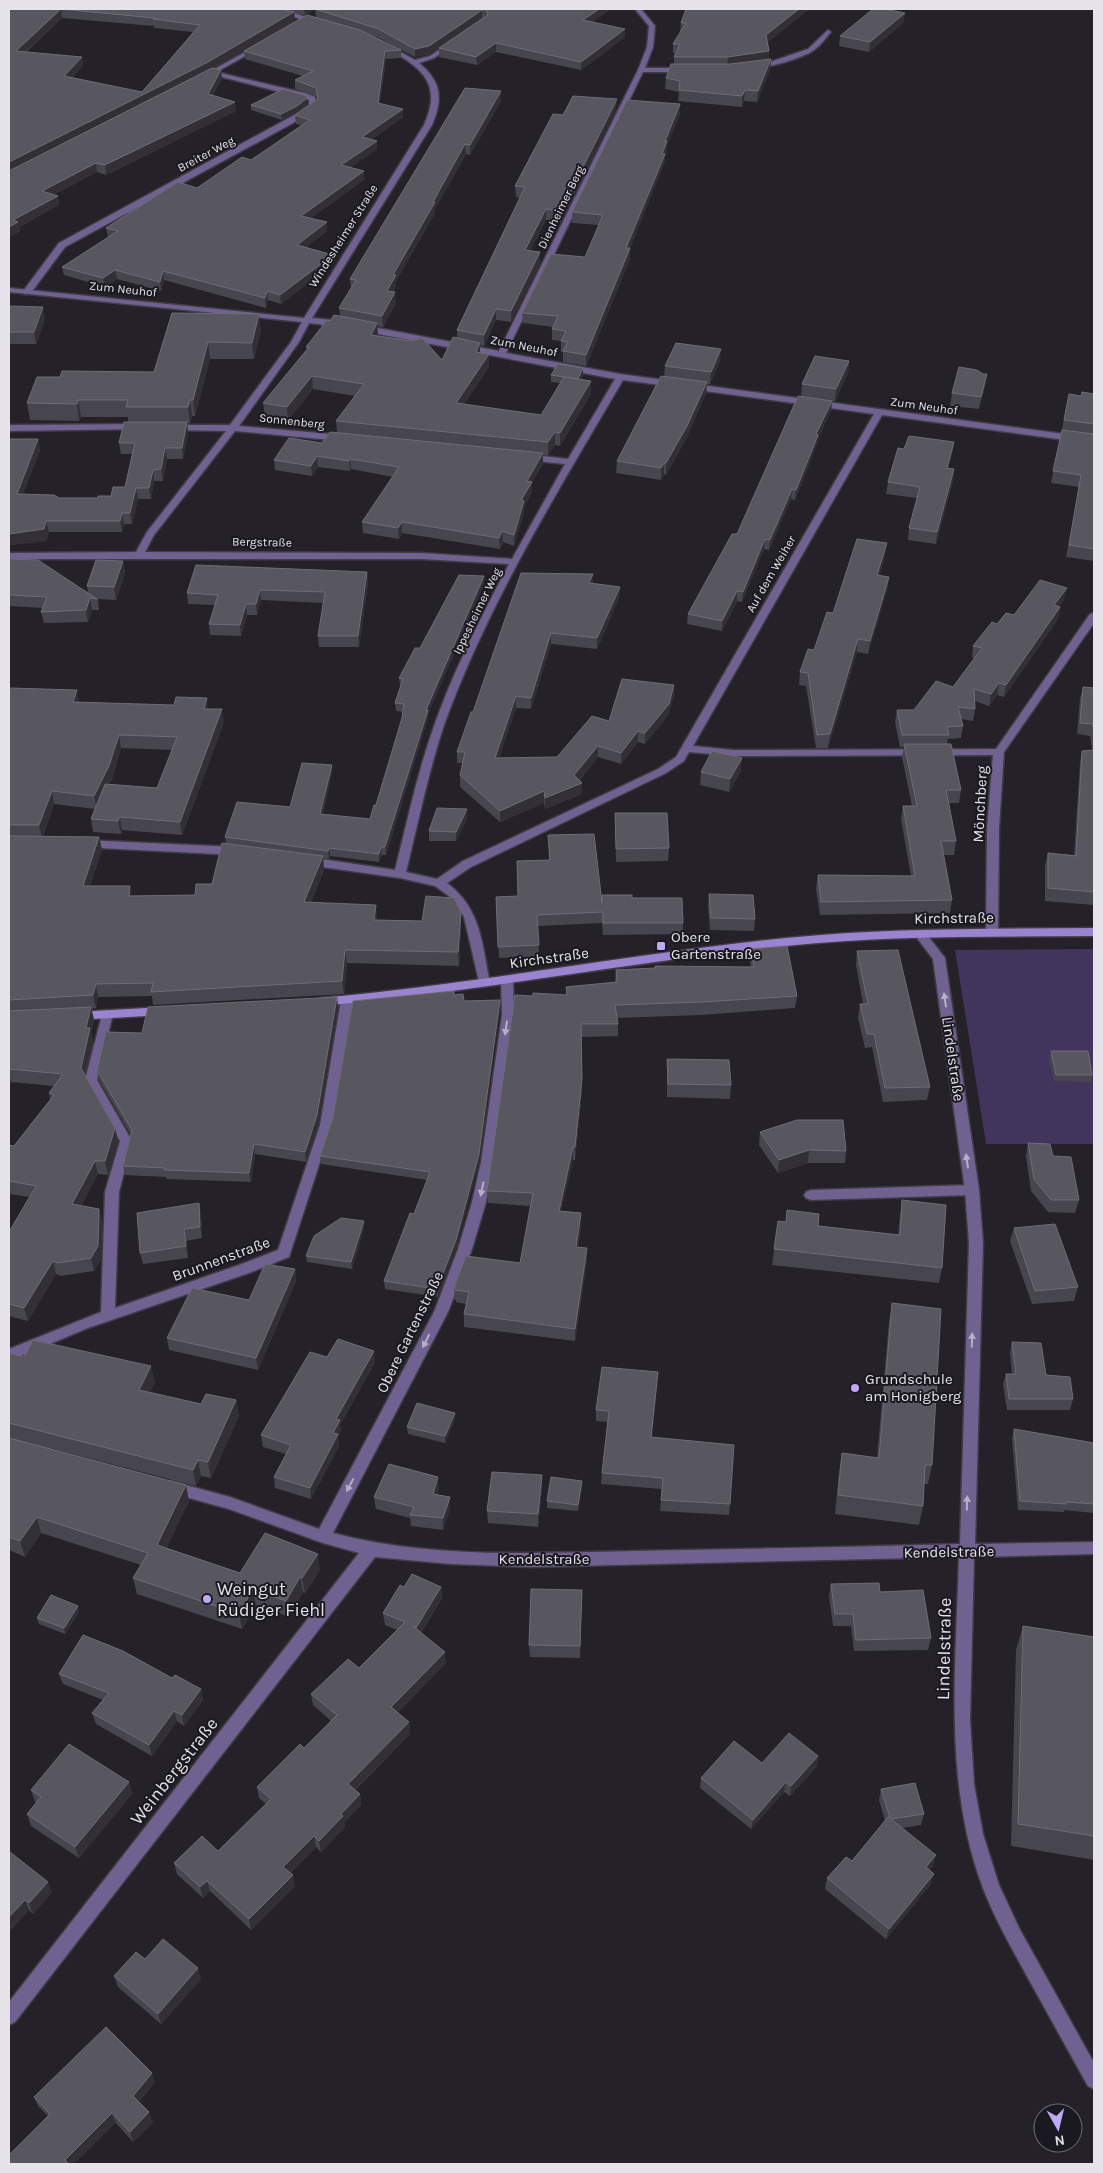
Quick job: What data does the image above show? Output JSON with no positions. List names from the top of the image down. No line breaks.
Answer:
{"streets":{"street":["Breiter Weg","Dienheimer Berg","Windesheimer Straße","Zum Neuhof","Sonnenberg","Bergstraße","Auf dem Weiher","Ippesheimer Weg","Mönchberg","Kirchstraße","Lindelstraße","Brunnenstraße","Obere Gartenstraße","Kendelstraße","Weinbergstraße"]},"crossings":[["Breiter Weg","Zum Neuhof"],["Dienheimer Berg","Zum Neuhof"],["Windesheimer Straße","Zum Neuhof"],["Windesheimer Straße","Sonnenberg"],["Windesheimer Straße","Bergstraße"],["Zum Neuhof","Auf dem Weiher"],["Zum Neuhof","Ippesheimer Weg"],["Bergstraße","Ippesheimer Weg"],["Mönchberg","Kirchstraße"],["Kirchstraße","Lindelstraße"],["Kirchstraße","Brunnenstraße"],["Kirchstraße","Obere Gartenstraße"],["Lindelstraße","Kendelstraße"],["Obere Gartenstraße","Kendelstraße"],["Kendelstraße","Weinbergstraße"]],"one_way":["Lindelstraße","Obere Gartenstraße"],"places":{"transit":["Obere Gartenstraße"],"other":["Grundschule am Honigberg","Weingut Rüdiger Fiehl"]},"north":"bottom"}
